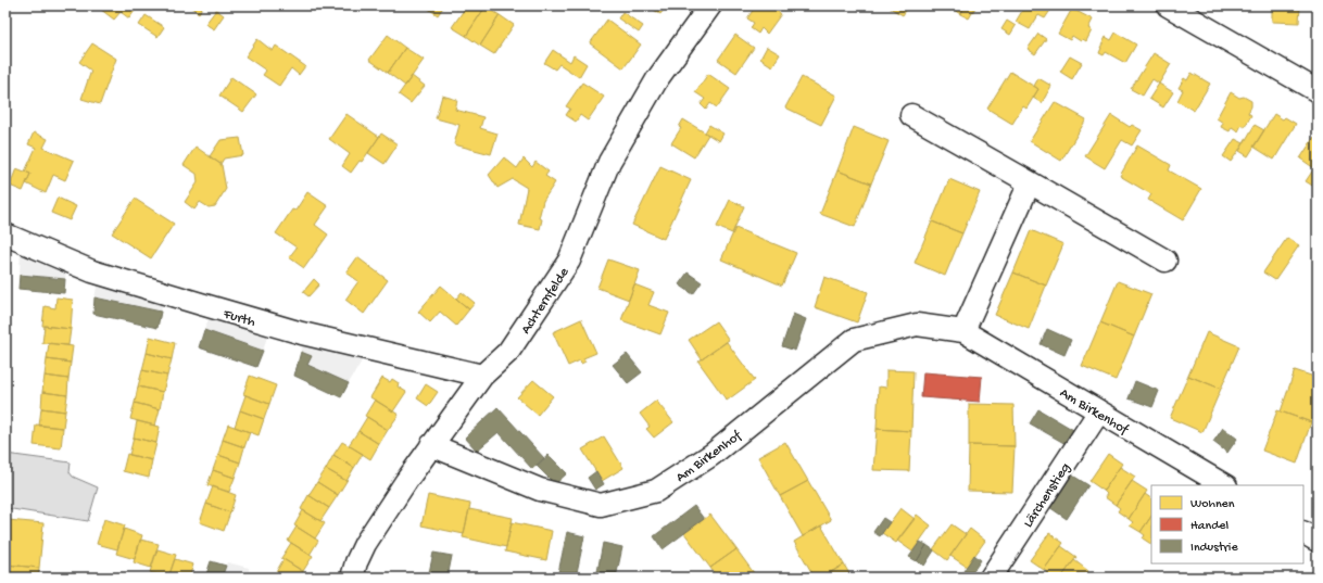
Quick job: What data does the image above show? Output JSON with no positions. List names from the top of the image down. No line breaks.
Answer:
{"streets":{"street":["Achternfelde","Furth","Am Birkenhof","Lärchenstieg"]},"crossings":[["Achternfelde","Furth"],["Achternfelde","Am Birkenhof"],["Am Birkenhof","Lärchenstieg"]],"legend":["Wohnen","Handel","Industrie"]}
